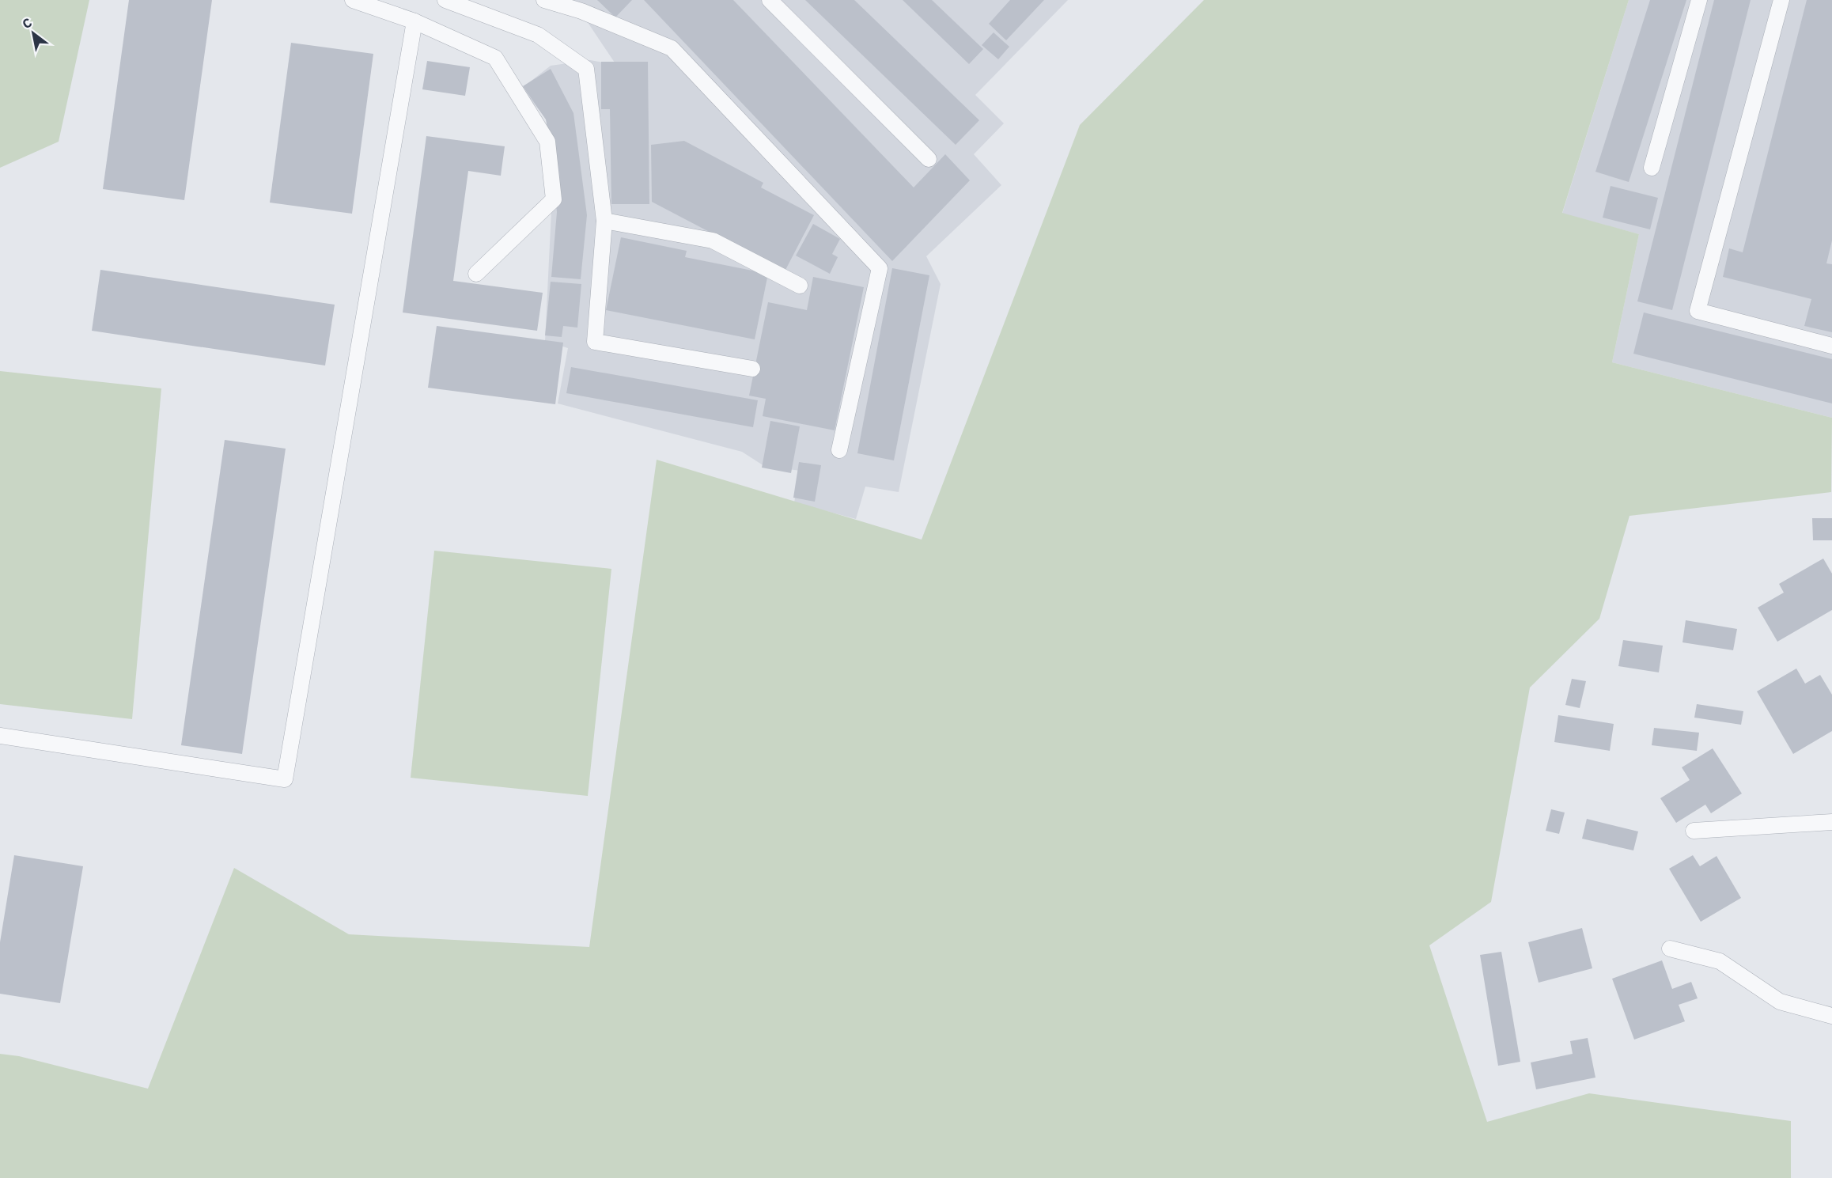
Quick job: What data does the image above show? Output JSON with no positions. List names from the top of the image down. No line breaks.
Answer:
{"north":"top left"}
